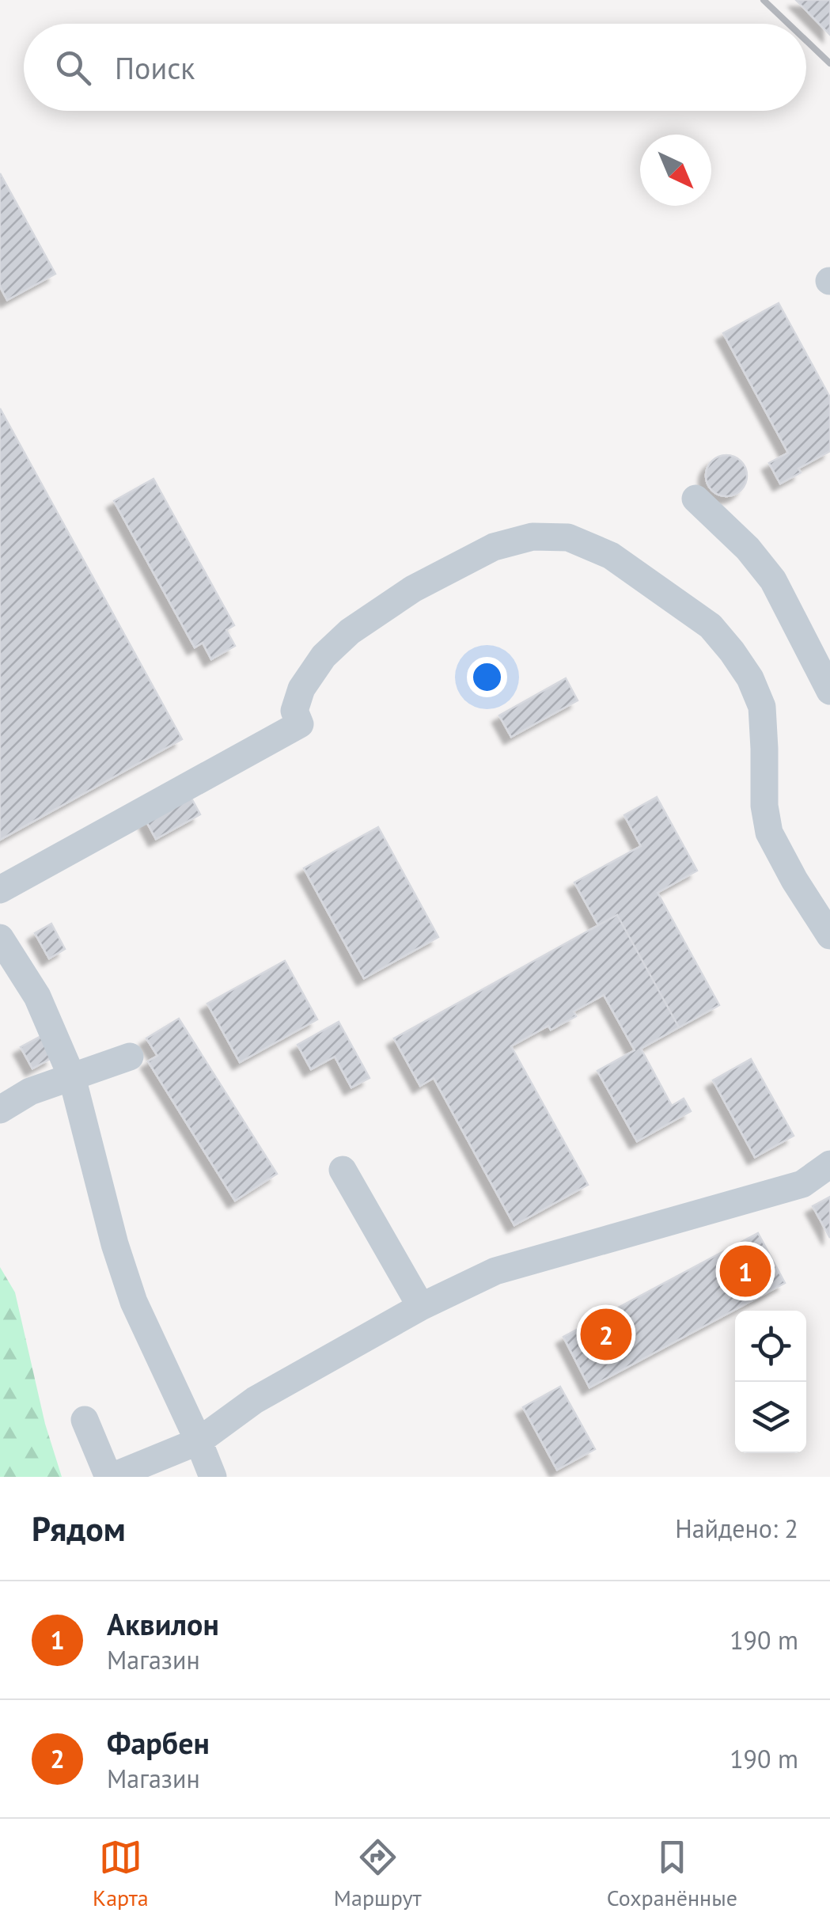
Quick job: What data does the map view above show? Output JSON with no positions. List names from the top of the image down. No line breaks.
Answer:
{"north":"bottom right","page":{"search":"Поиск","pins":["1","2"],"heading":["Рядом","Найдено: 2"],"list":[{"mark":"1","name":"Аквилон","note":"Магазин","value":"190 m"},{"mark":"2","name":"Фарбен","note":"Магазин","value":"190 m"}],"nav":["Карта","Маршрут","Сохранённые"]}}
